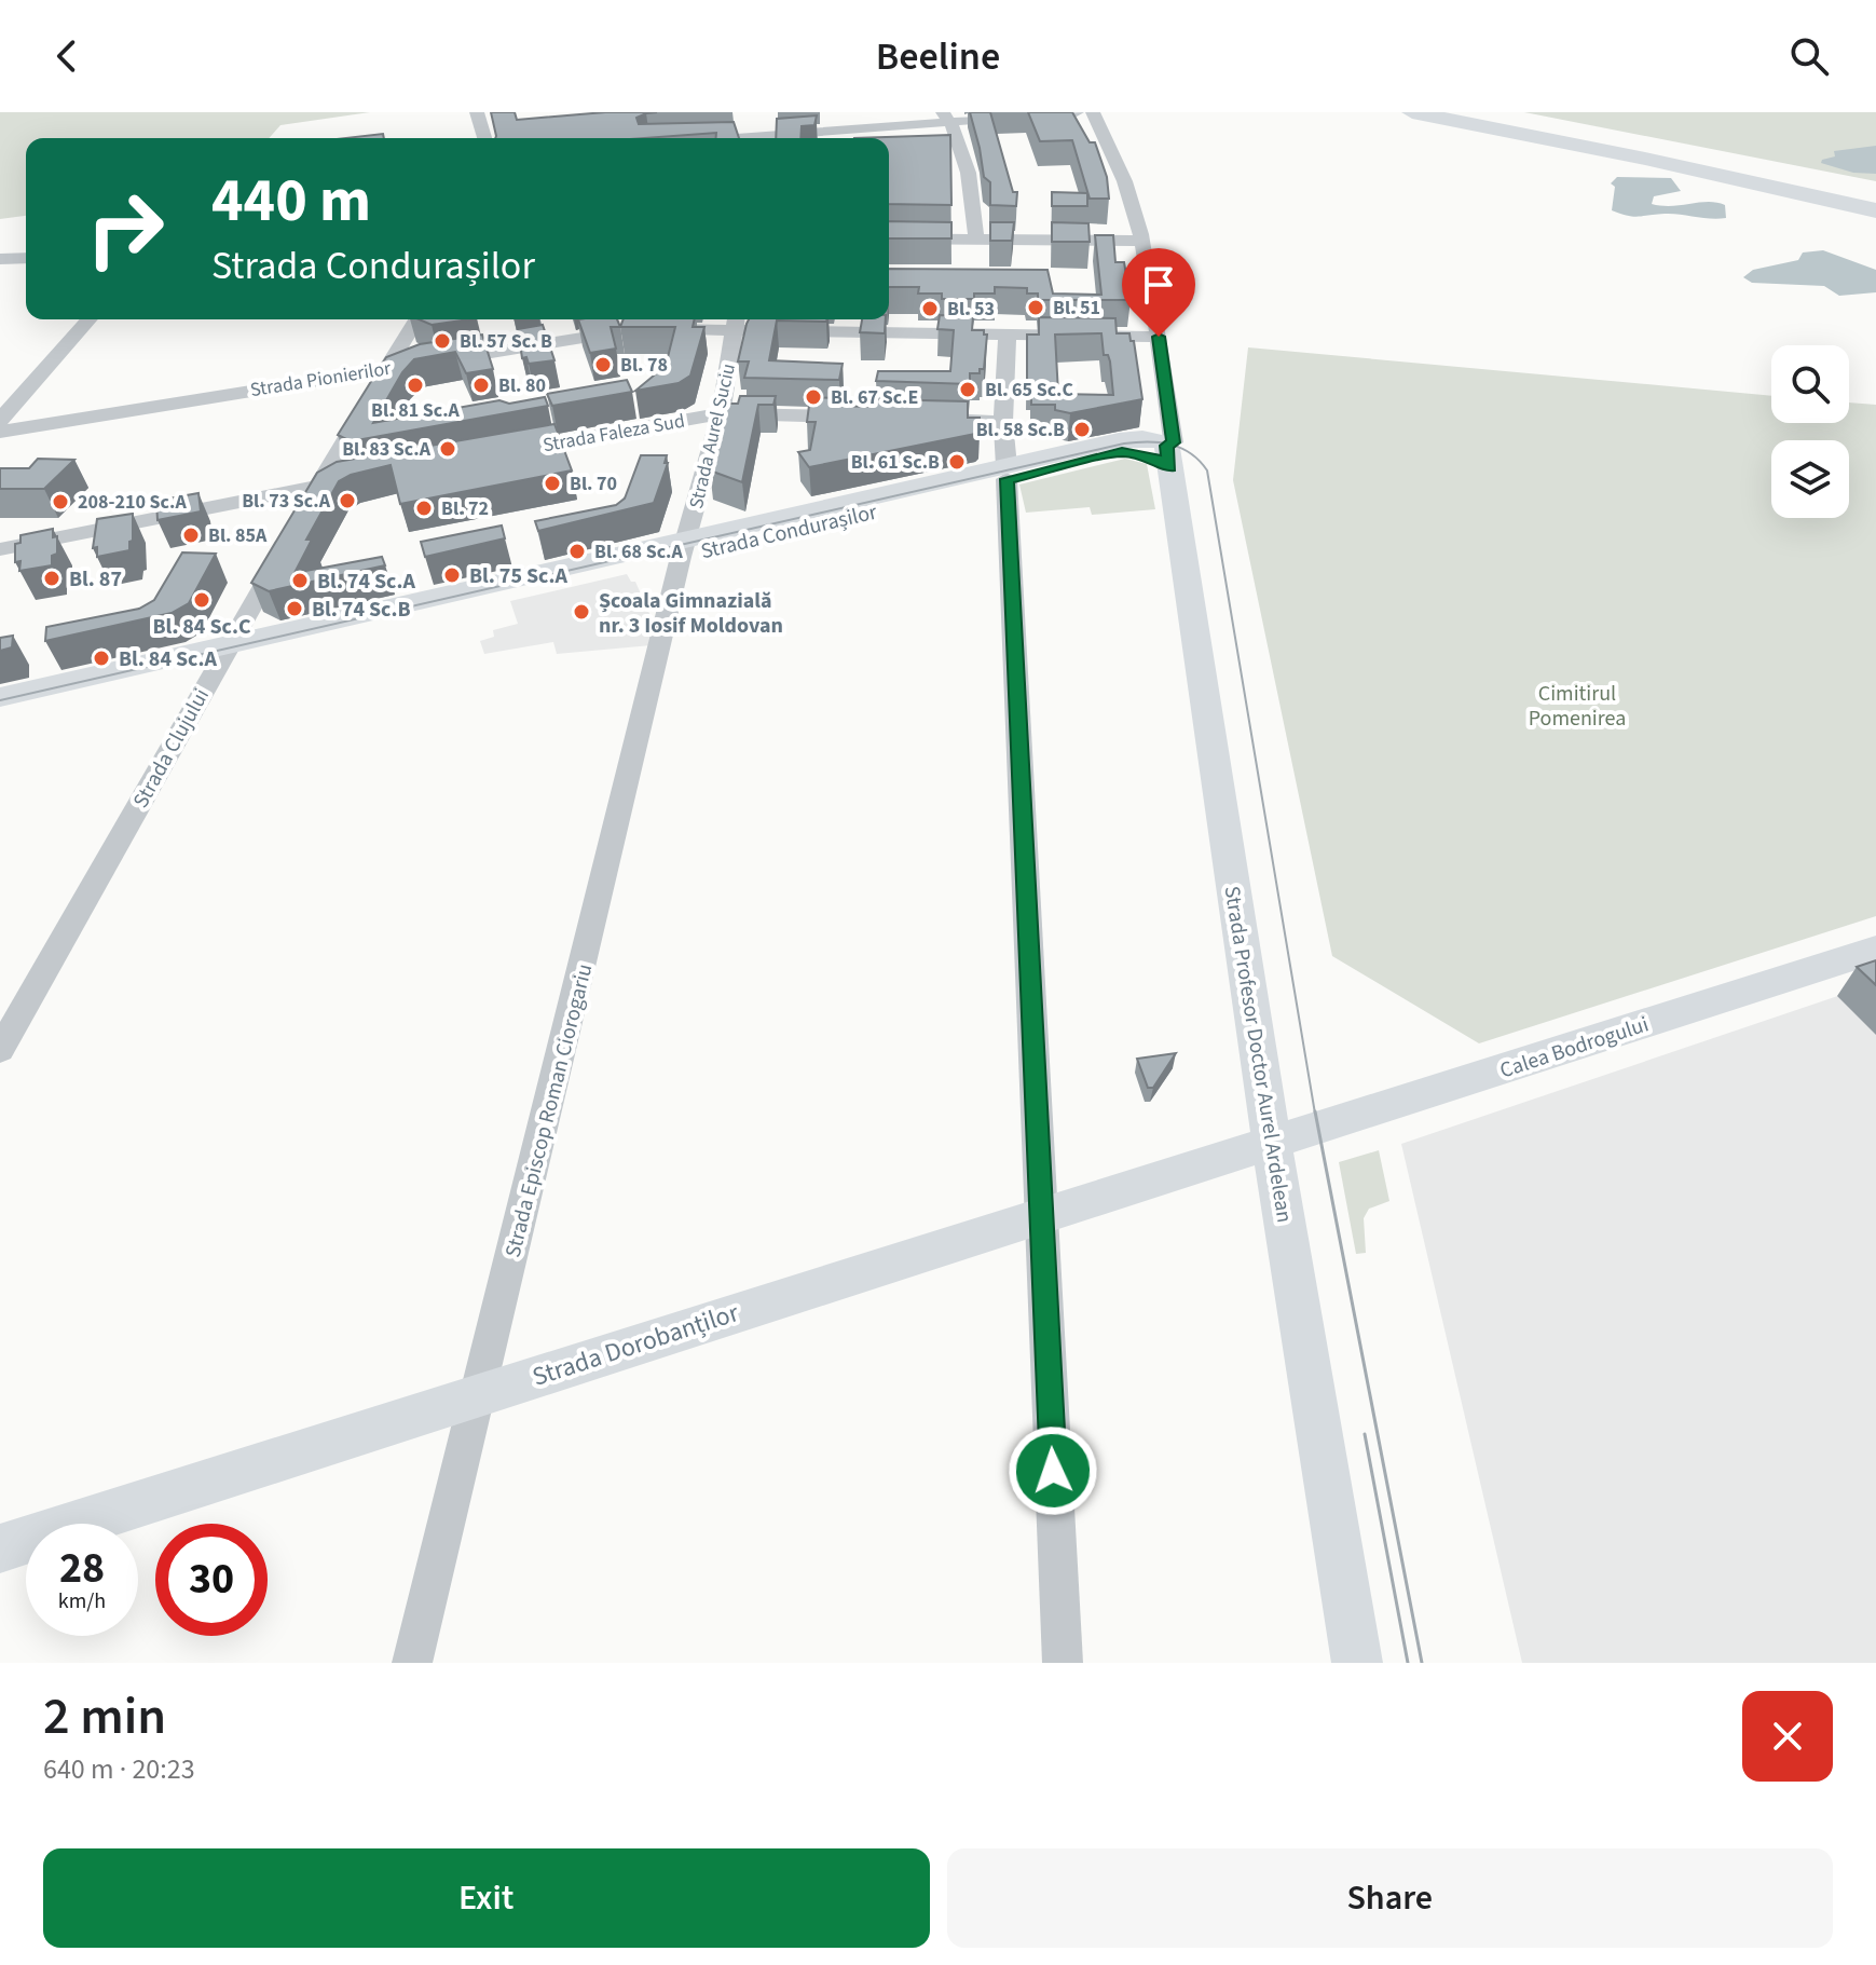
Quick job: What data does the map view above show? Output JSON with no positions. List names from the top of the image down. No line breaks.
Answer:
{"streets":{"main road":["Strada Condurașilor","Calea Bodrogului","Strada Profesor Doctor Aurel Ardelean","Strada Dorobanților"],"street":["Strada Pionierilor","Strada Faleza Sud","Strada Aurel Suciu","Strada Clujului","Strada Episcop Roman Ciorogariu"]},"crossings":[["Strada Pionierilor","Strada Aurel Suciu"],["Strada Pionierilor","Strada Profesor Doctor Aurel Ardelean"],["Strada Faleza Sud","Strada Aurel Suciu"],["Strada Aurel Suciu","Strada Condurașilor"],["Strada Aurel Suciu","Strada Episcop Roman Ciorogariu"],["Strada Condurașilor","Strada Clujului"],["Strada Condurașilor","Strada Profesor Doctor Aurel Ardelean"],["Strada Condurașilor","Strada Episcop Roman Ciorogariu"],["Calea Bodrogului","Strada Profesor Doctor Aurel Ardelean"],["Calea Bodrogului","Strada Dorobanților"],["Strada Profesor Doctor Aurel Ardelean","Strada Dorobanților"],["Strada Episcop Roman Ciorogariu","Strada Dorobanților"]],"parks":["Cimitirul Pomenirea"],"places":["Bl. 51","Bl. 53","Bl. 57 Sc. B","Bl. 78","Bl. 81 Sc.A","Bl. 80","Bl. 65 Sc.C","Bl. 67 Sc.E","Bl. 58 Sc.B","Bl. 83 Sc.A","Bl. 61 Sc.B","Bl. 70","Bl. 73 Sc.A","208-210 Sc.A","Bl. 72","Bl. 85A","Bl. 68 Sc.A","Bl. 75 Sc.A","Bl. 87","Bl. 74 Sc.A","Bl. 84 Sc.C","Bl. 74 Sc.B","Școala Gimnazială nr. 3 Iosif Moldovan","Bl. 84 Sc.A"],"page":{"header":"Beeline","turn":["440 m","Strada Condurașilor"],"speed":"28 km/h","limit":"30","heading":["2 min","640 m · 20:23"],"buttons":["Exit","Share"]}}
